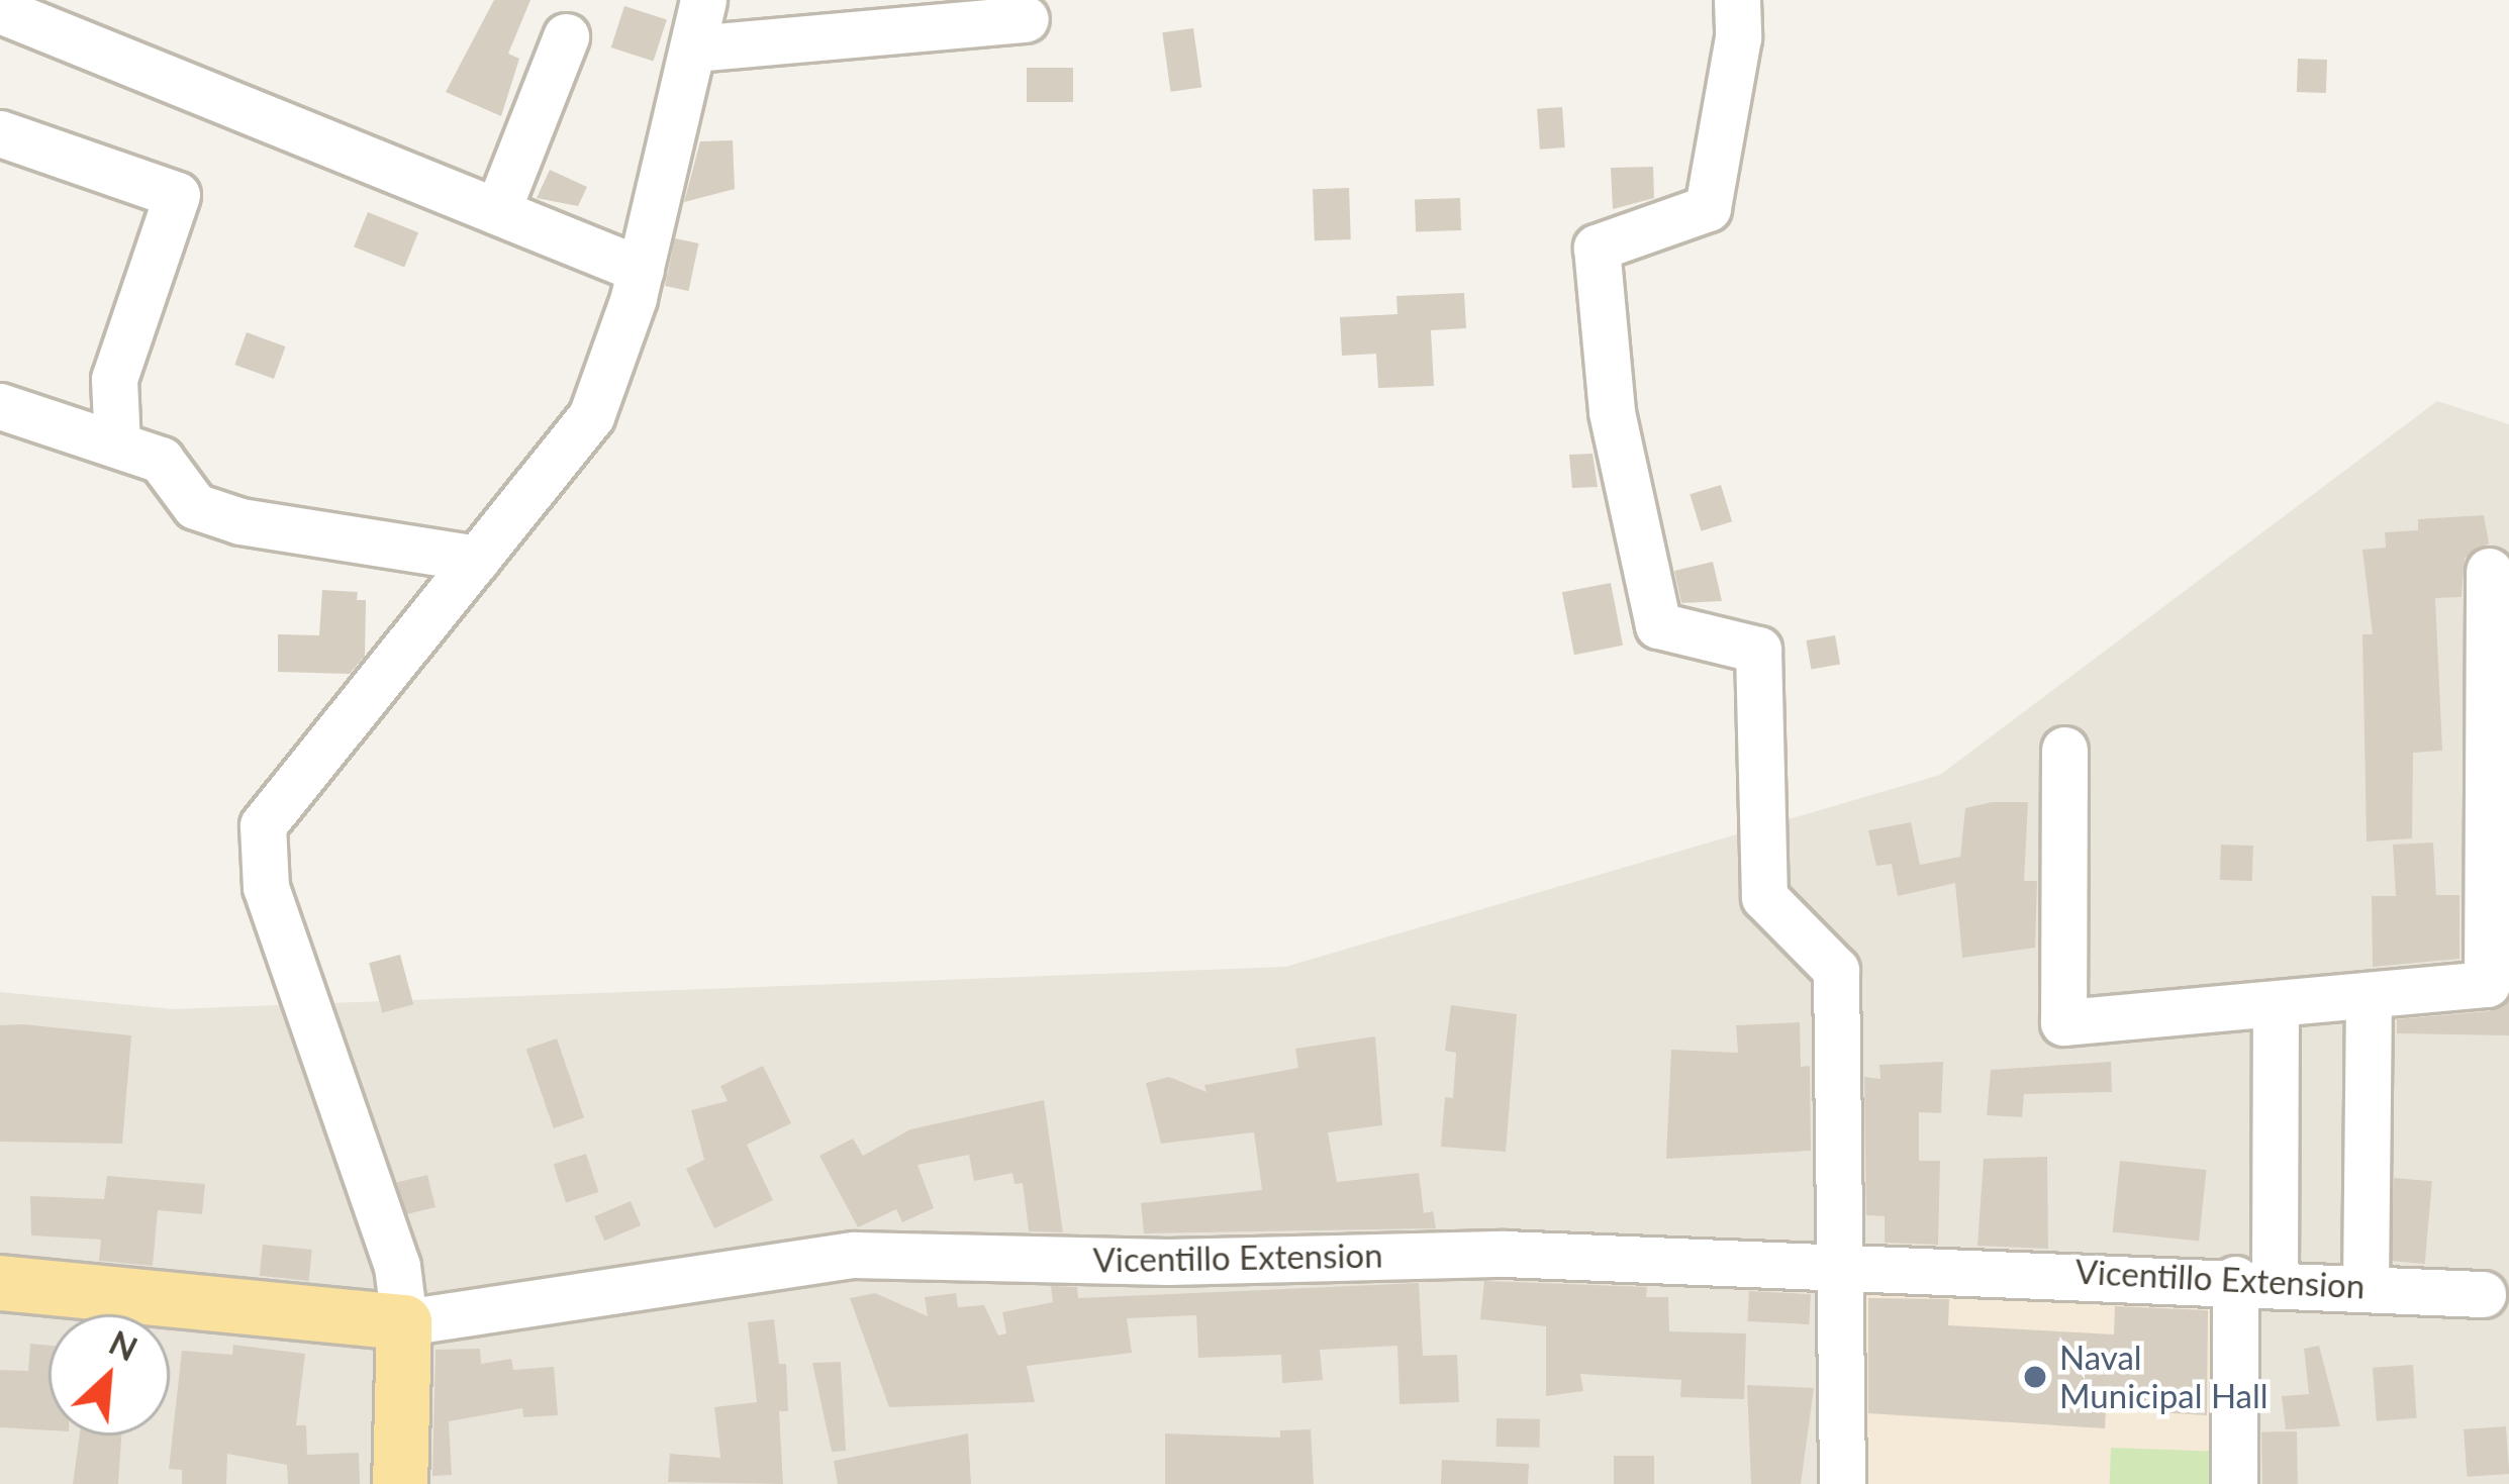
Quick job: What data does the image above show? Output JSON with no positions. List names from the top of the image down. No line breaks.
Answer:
{"streets":{"main road":["Vicentillo Extension"]},"places":["Naval Municipal Hall"],"north":"top right"}
